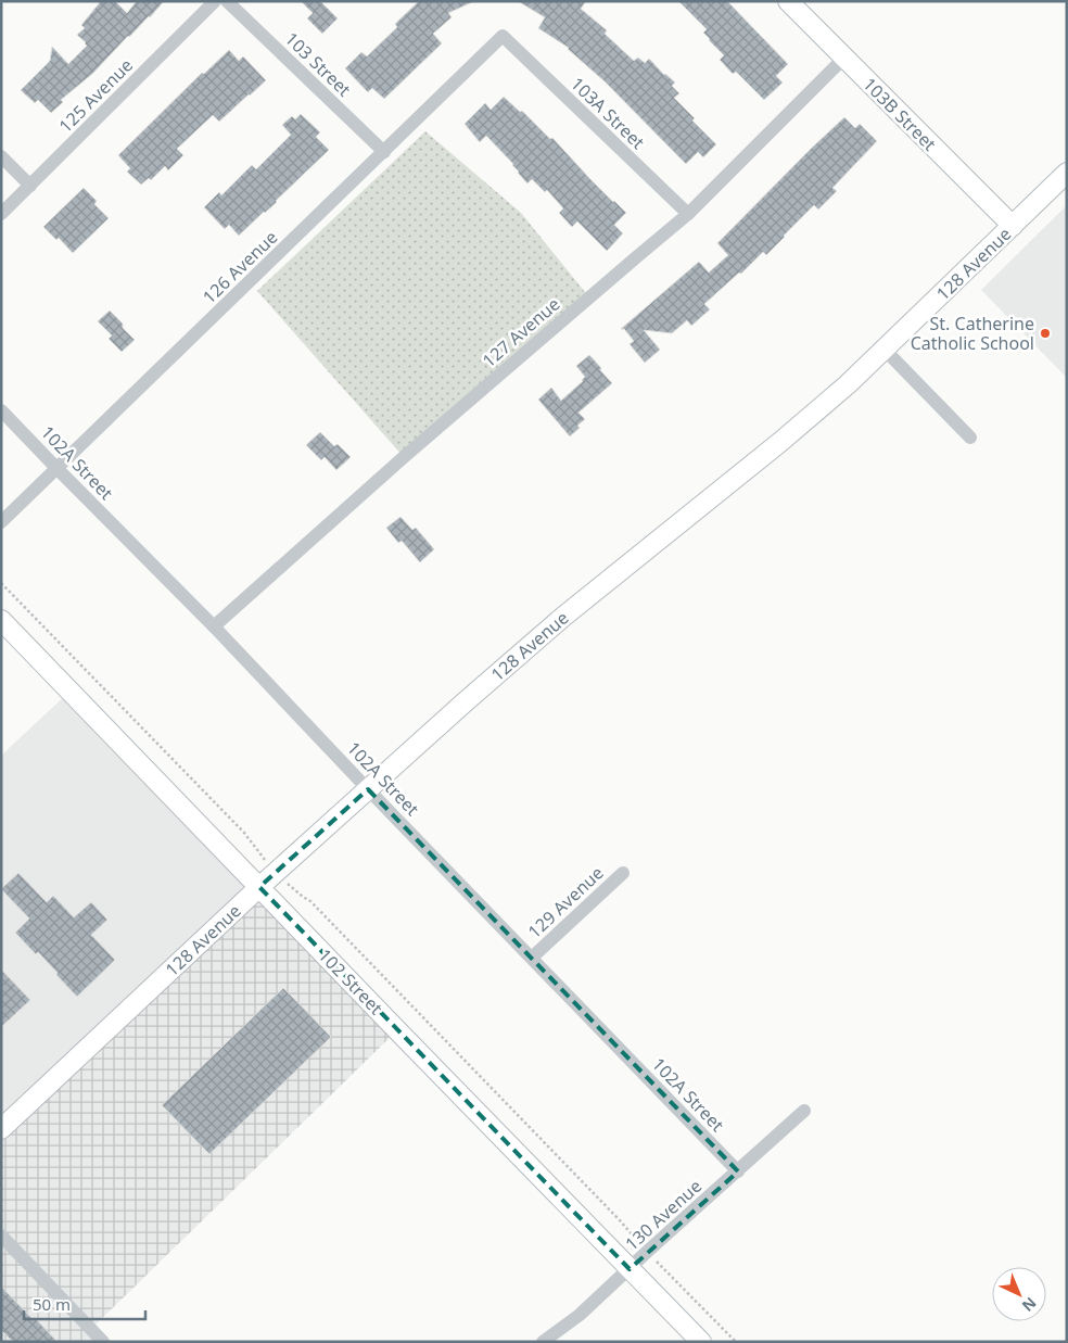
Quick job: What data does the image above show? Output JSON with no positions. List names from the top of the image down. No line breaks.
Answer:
{"streets":{"street":["103 Street","125 Avenue","103A Street","103B Street","128 Avenue","126 Avenue","127 Avenue","102A Street","129 Avenue","102 Street","130 Avenue"]},"crossings":[["103 Street","126 Avenue"],["103A Street","126 Avenue"],["103A Street","127 Avenue"],["103B Street","128 Avenue"],["103B Street","127 Avenue"],["128 Avenue","102A Street"],["128 Avenue","102 Street"],["126 Avenue","102A Street"],["127 Avenue","102A Street"],["102A Street","129 Avenue"],["102A Street","130 Avenue"],["102 Street","130 Avenue"]],"places":["St. Catherine Catholic School"],"scale_bar":"50 m","north":"bottom right"}
